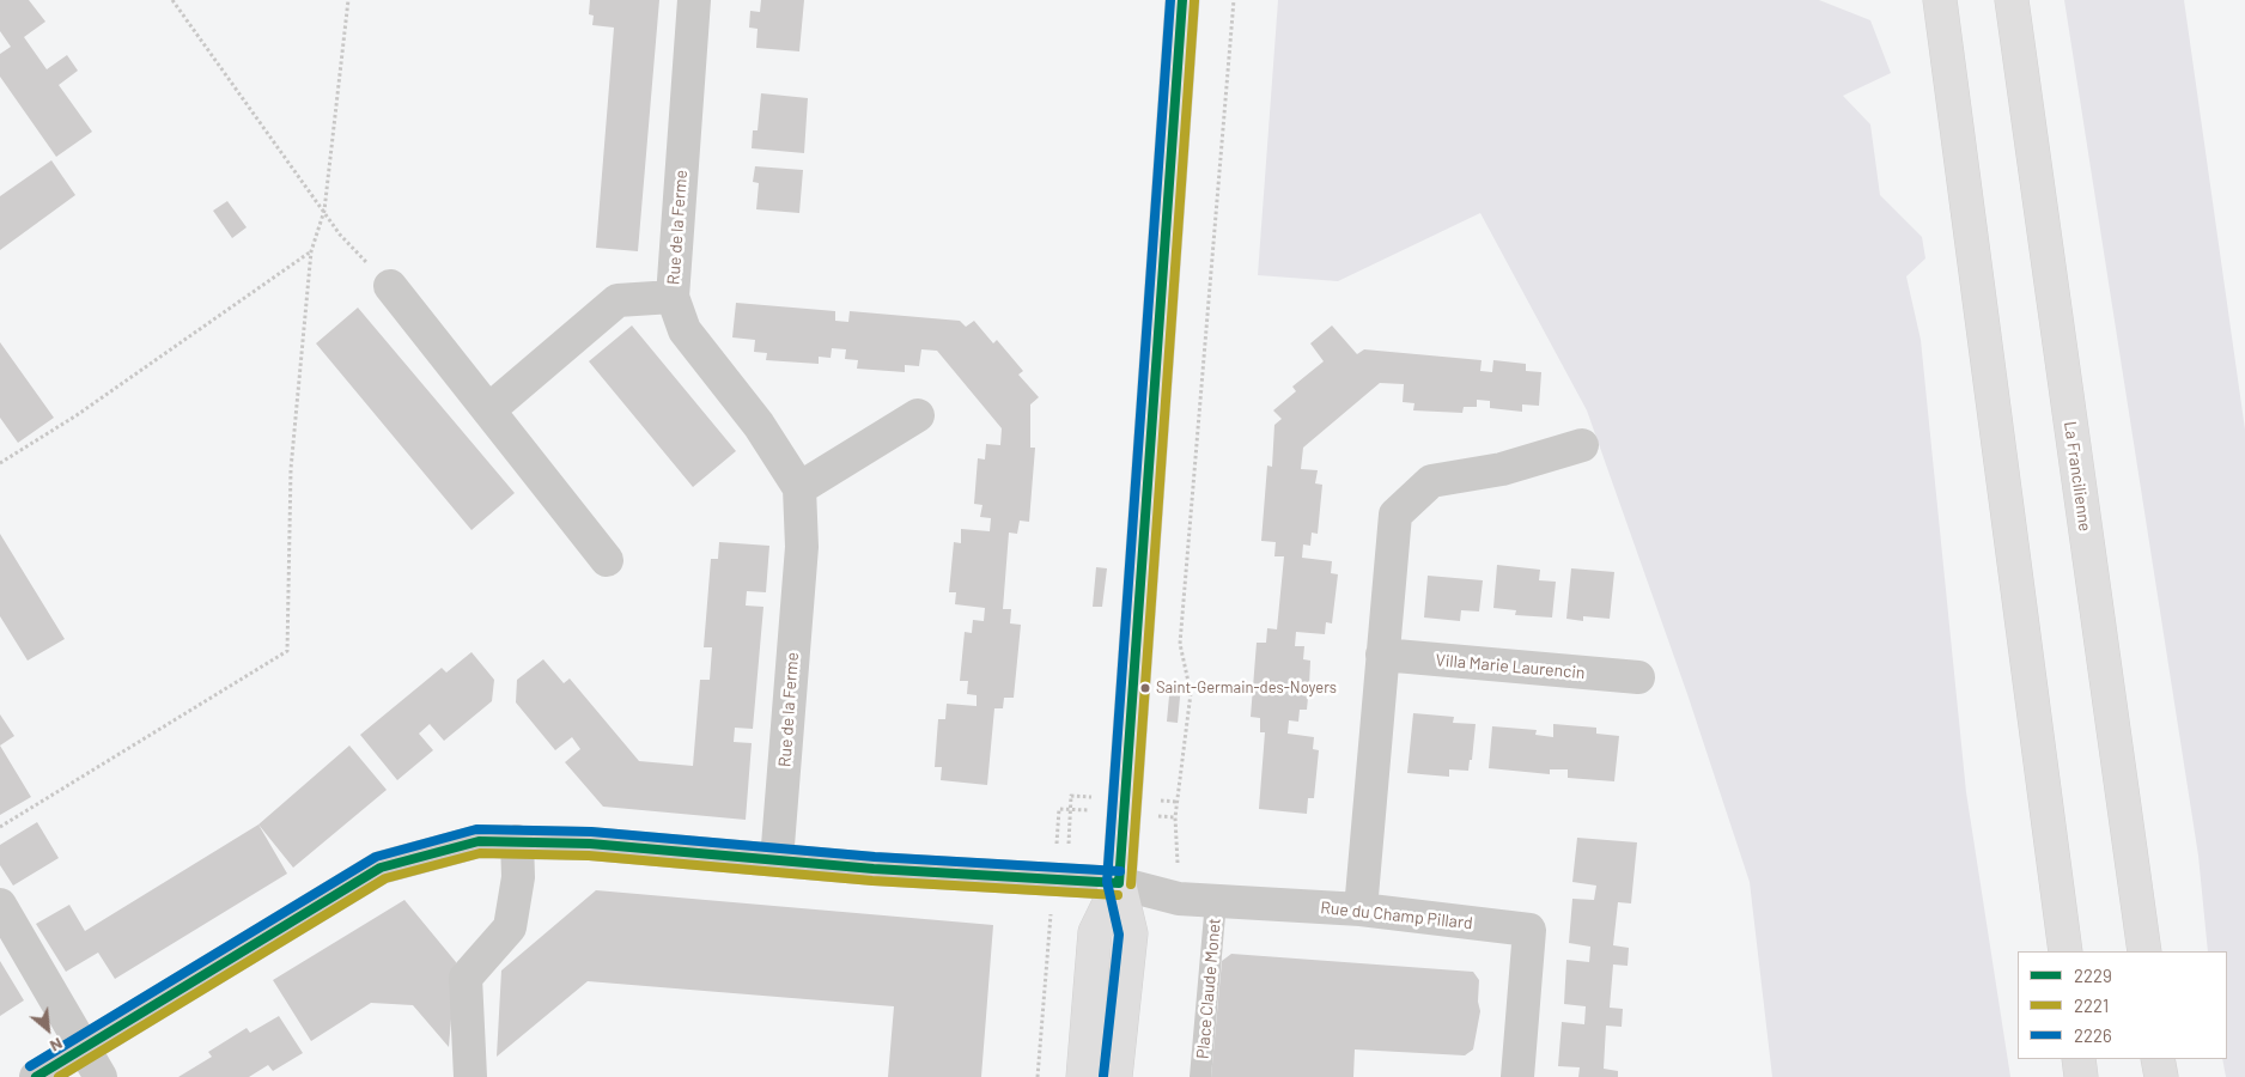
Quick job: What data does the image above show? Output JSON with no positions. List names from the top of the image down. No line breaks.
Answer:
{"streets":{"main road":["La Francilienne"],"street":["Rue de la Ferme","Villa Marie Laurencin","Rue du Champ Pillard"],"lane":["Place Claude Monet"]},"crossings":[["Rue de la Ferme","Rue du Champ Pillard"],["Rue du Champ Pillard","Place Claude Monet"]],"places":["Saint-Germain-des-Noyers"],"lines":["transit line 2229","transit line 2226","transit line 2221"],"legend":["2229","2221","2226"],"north":"bottom right"}
